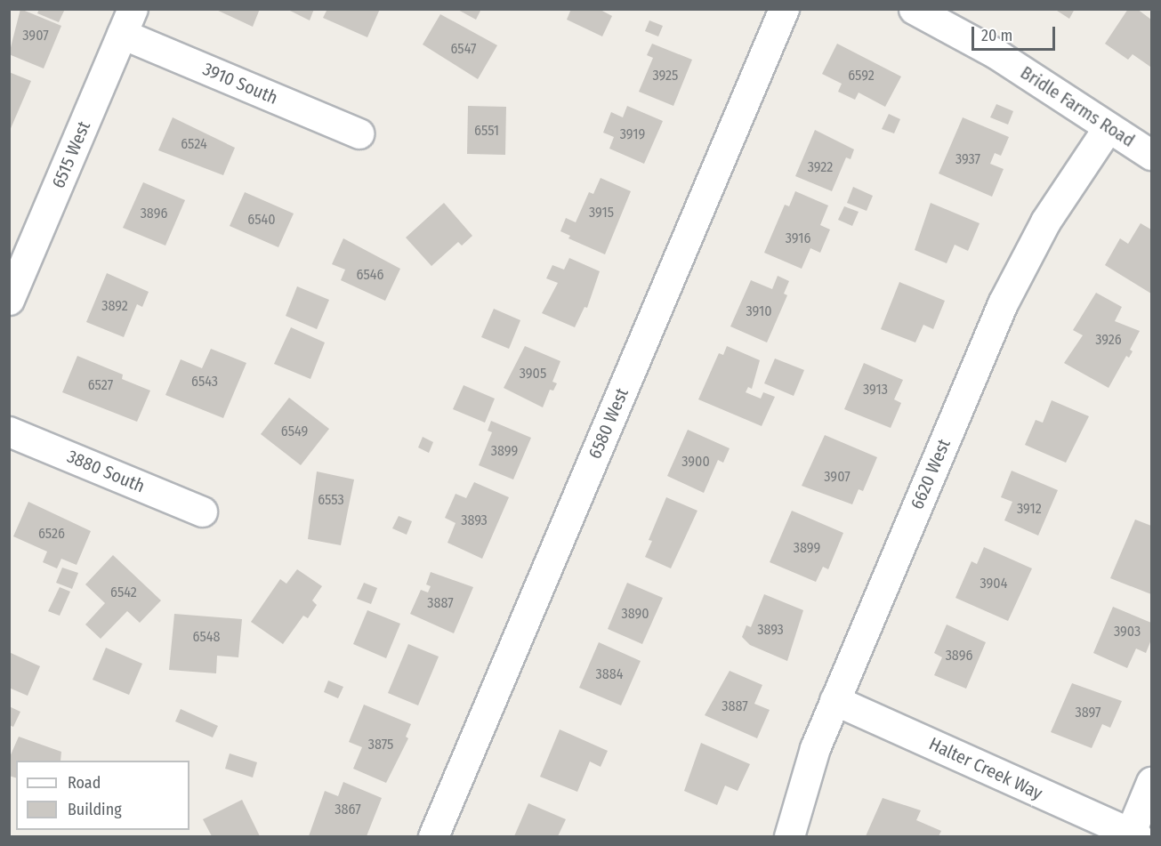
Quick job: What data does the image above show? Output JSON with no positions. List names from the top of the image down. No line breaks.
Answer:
{"streets":{"street":["3910 South","Bridle Farms Road","6515 West","6580 West","3880 South","6620 West","Halter Creek Way"]},"crossings":[["3910 South","6515 West"],["Bridle Farms Road","6620 West"],["6620 West","Halter Creek Way"]],"house_numbers":["3907","6547","3925","6592","6551","3919","6524","3937","3922","3915","3896","6540","3916","6546","3892","3910","3926","3905","6543","6527","3913","6549","3899","3900","3907","6553","3912","3893","6526","3899","3904","6542","3887","3890","3893","3903","6548","3896","3884","3887","3897","3875","3867"],"legend":["Road","Building"],"scale_bar":"20 m"}
